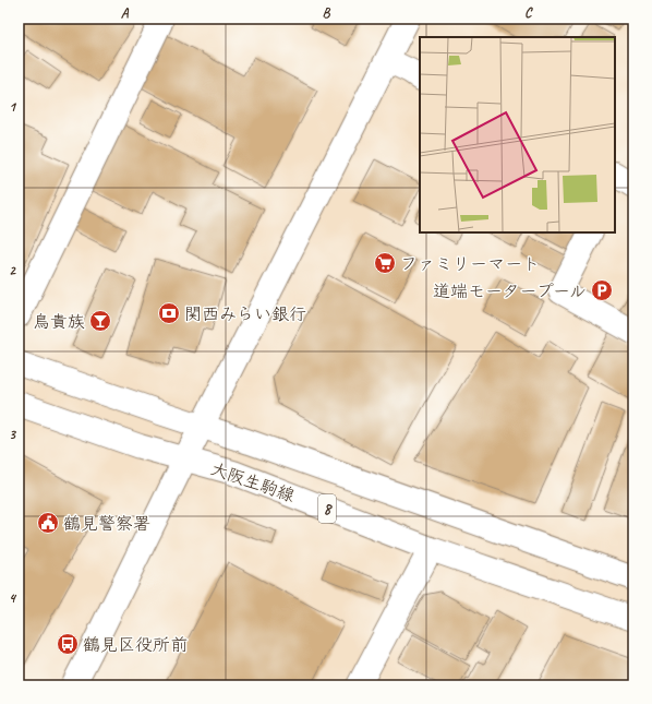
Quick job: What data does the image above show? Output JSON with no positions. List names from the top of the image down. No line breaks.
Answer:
{"streets":{"street":["大阪生駒線","8"]},"places":{"supermarket":["ファミリーマート"],"parking":["道端モータープール"],"bank":["関西みらい銀行"],"bar":["鳥貴族"],"public building":["鶴見警察署"],"bus stop":["鶴見区役所前"]},"grid":{"columns":["A","B","C"],"rows":["1","2","3","4"]}}
